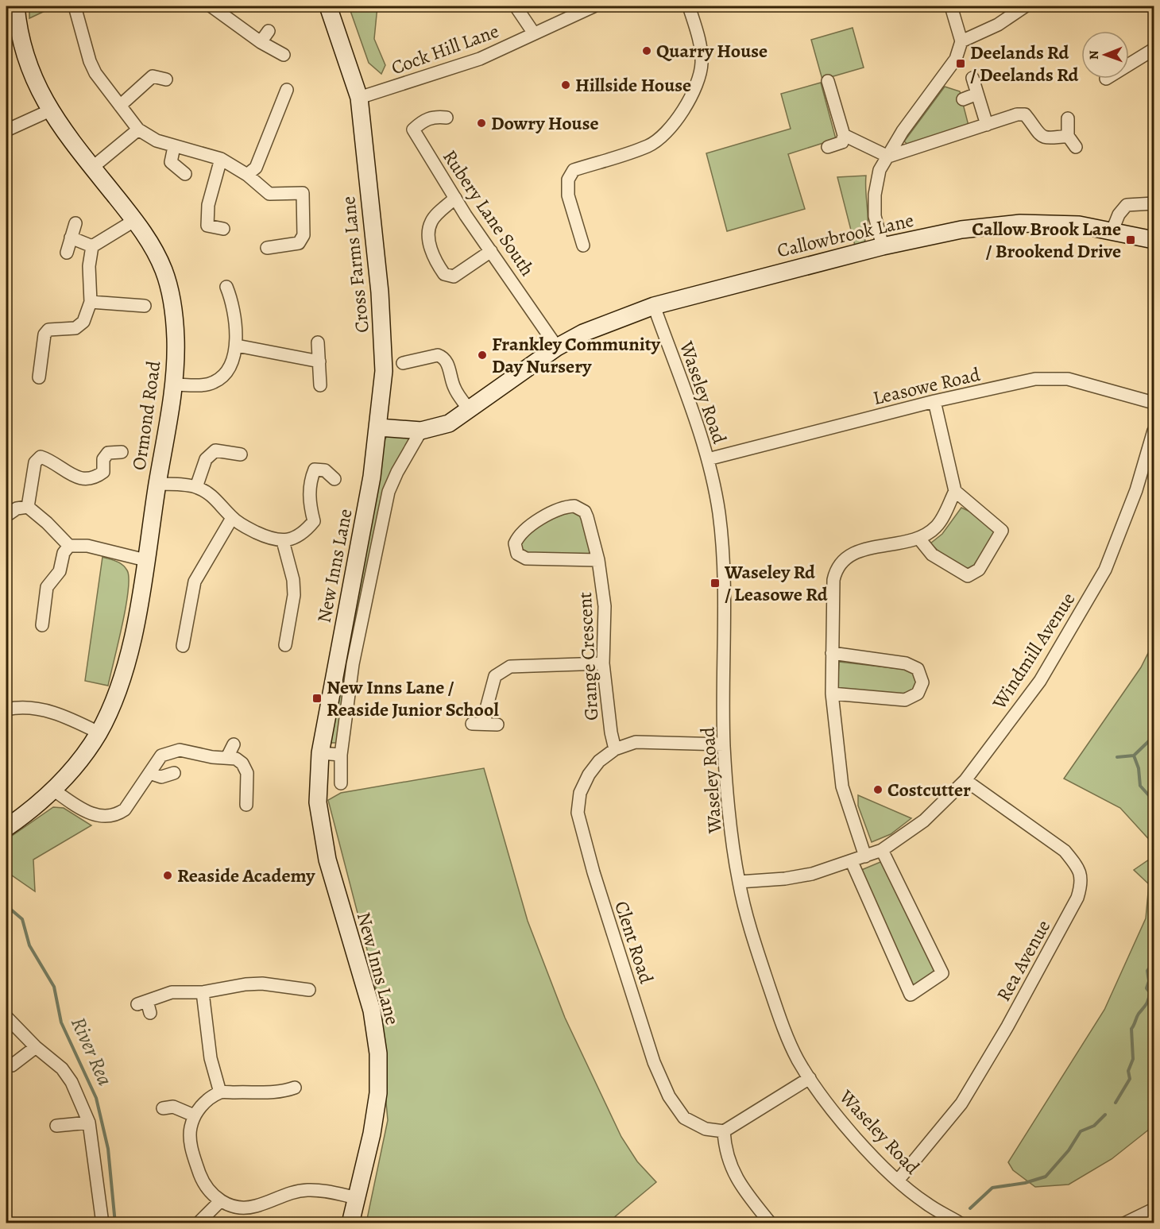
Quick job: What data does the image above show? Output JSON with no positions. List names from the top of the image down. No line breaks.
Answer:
{"streets":{"street":["Cock Hill Lane","Rubery Lane South","Callowbrook Lane","Cross Farms Lane","Leasowe Road","Waseley Road","Ormond Road","New Inns Lane","Windmill Avenue","Grange Crescent","Clent Road","Rea Avenue"]},"crossings":[["Cock Hill Lane","Cross Farms Lane"],["Rubery Lane South","Callowbrook Lane"],["Callowbrook Lane","Waseley Road"],["Cross Farms Lane","New Inns Lane"],["Leasowe Road","Waseley Road"],["Waseley Road","Windmill Avenue"],["Waseley Road","Clent Road"],["Waseley Road","Rea Avenue"],["Windmill Avenue","Rea Avenue"],["Grange Crescent","Clent Road"]],"water":["River Rea"],"places":{"other":["Quarry House","Hillside House","Dowry House","Frankley Community Day Nursery","Costcutter","Reaside Academy"],"transit":["Deelands Rd / Deelands Rd","Callow Brook Lane / Brookend Drive","Waseley Rd / Leasowe Rd","New Inns Lane / Reaside Junior School"]},"north":"left"}
